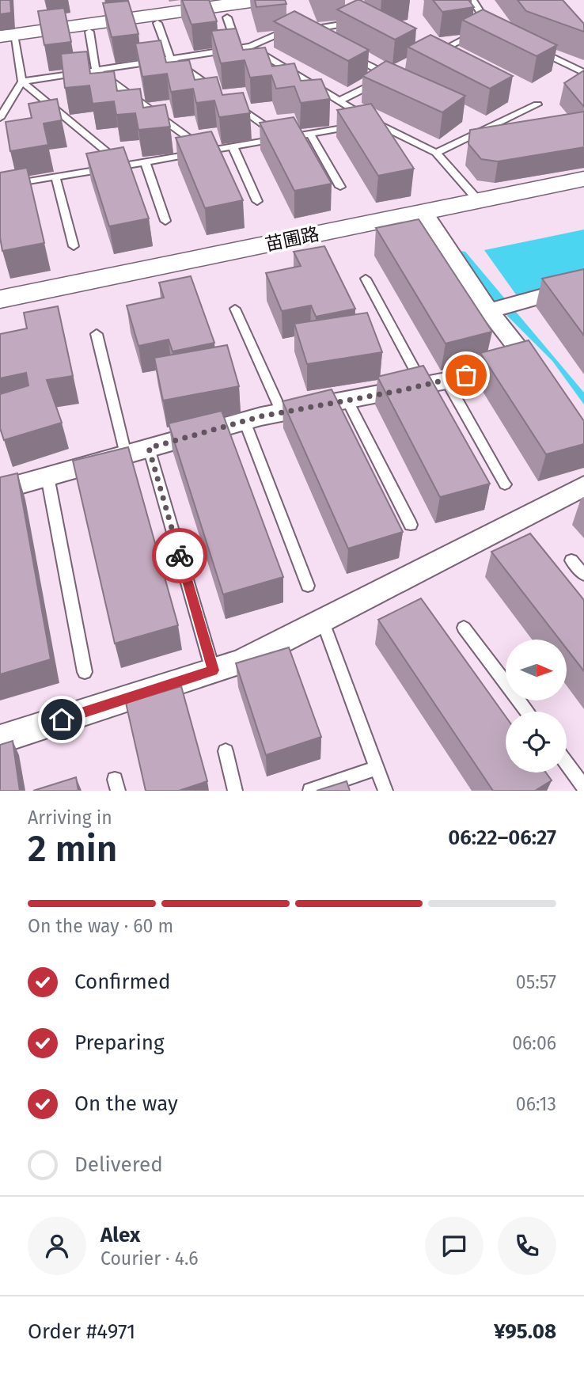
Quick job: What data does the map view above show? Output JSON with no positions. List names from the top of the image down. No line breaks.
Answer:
{"streets":{"street":["苗圃路"]},"north":"right","page":{"heading":["2 min","Arriving in","06:22–06:27"],"panel":["Alex","Courier · 4.6","Order #4971","¥95.08"],"bar":"On the way · 60 m","list":[["Confirmed","05:57"],["Preparing","06:06"],["On the way","06:13"],"Delivered"]}}
